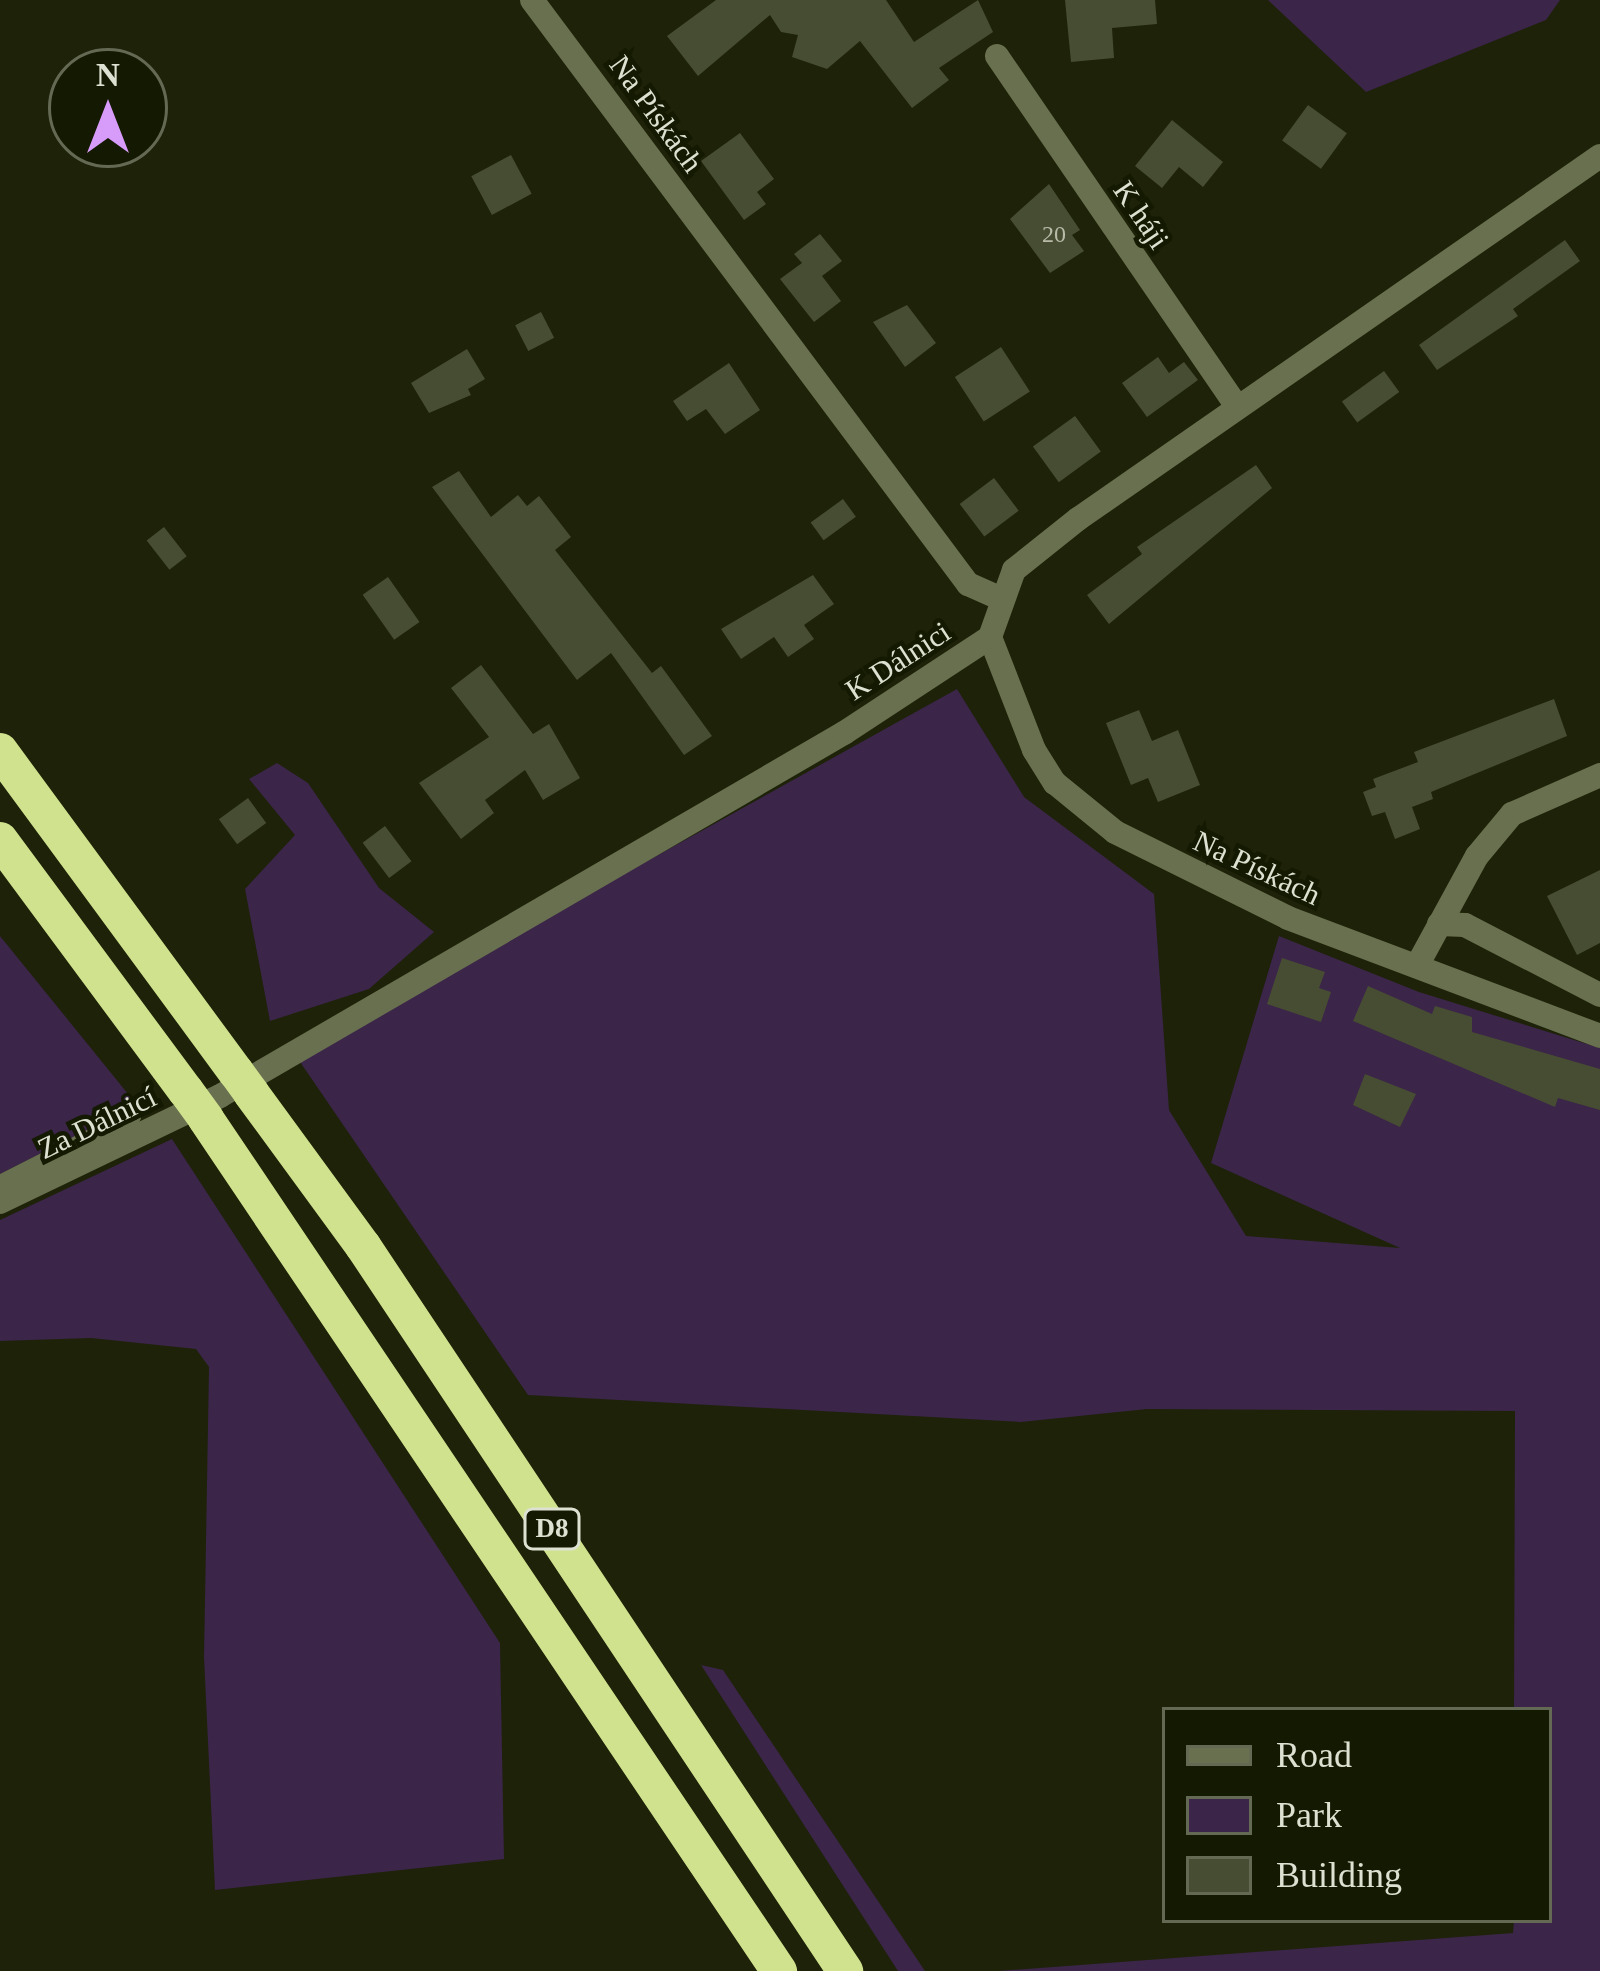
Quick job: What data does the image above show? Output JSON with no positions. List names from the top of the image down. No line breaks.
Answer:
{"streets":{"highway":["D8"],"street":["Na Pískách","K háji","K Dálnici","Za Dálnicí"]},"crossings":[["Na Pískách","K Dálnici"],["K háji","K Dálnici"],["K Dálnici","Za Dálnicí"],["K Dálnici","D8"],["Za Dálnicí","D8"]],"house_numbers":["20"],"legend":["Road","Park","Building"],"north":"top"}
